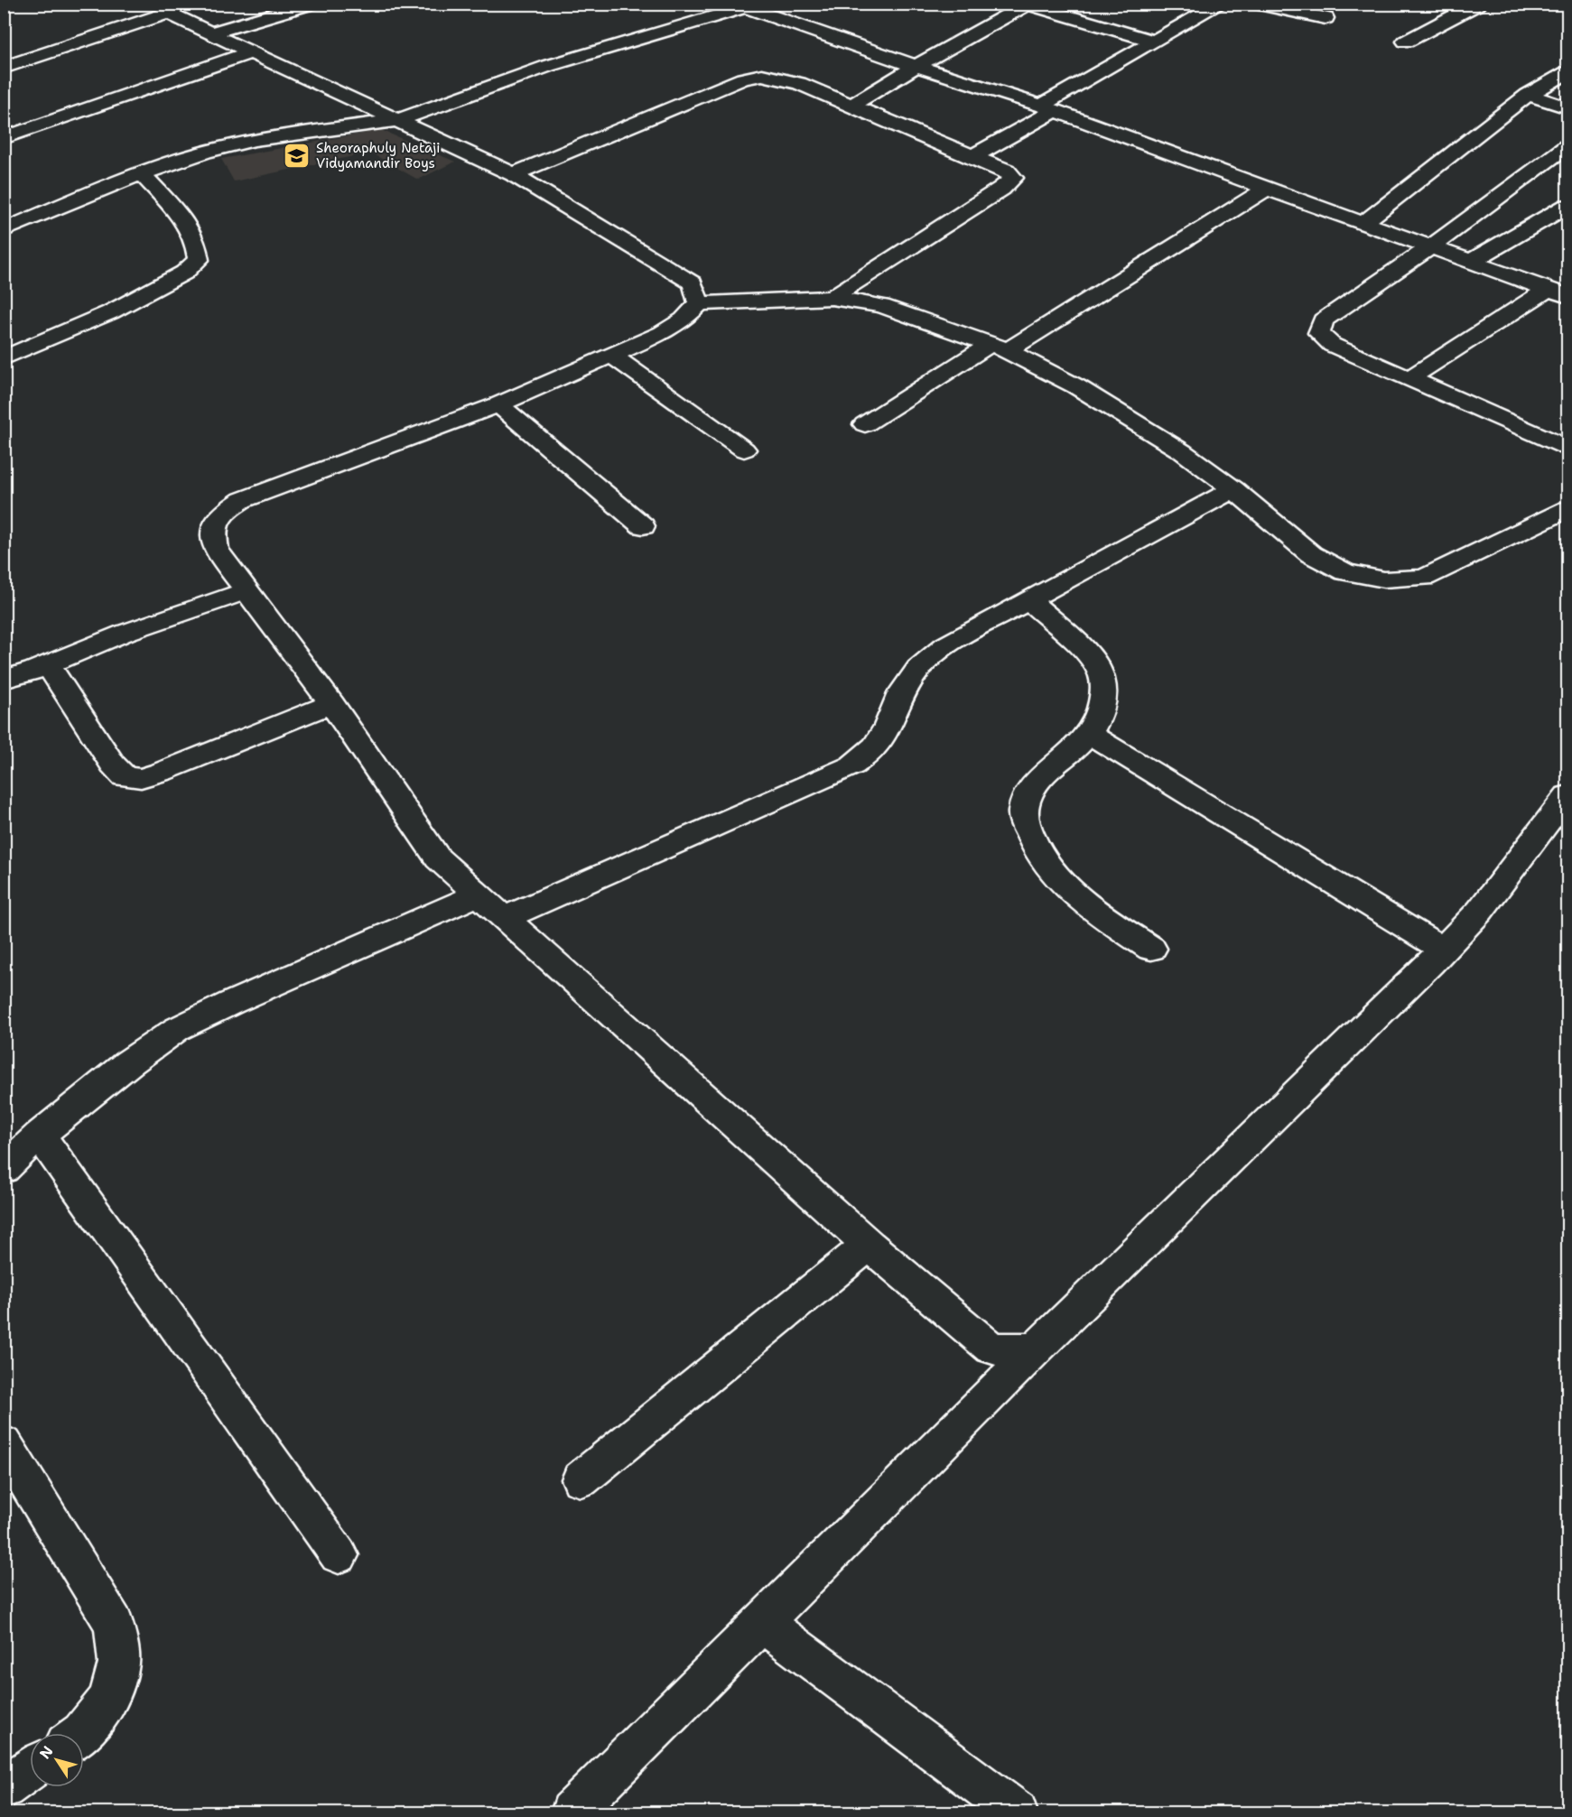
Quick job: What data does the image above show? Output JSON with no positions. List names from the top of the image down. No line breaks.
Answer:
{"places":{"school or university":["Sheoraphuly Netaji Vidyamandir Boys"]},"north":"top left"}
